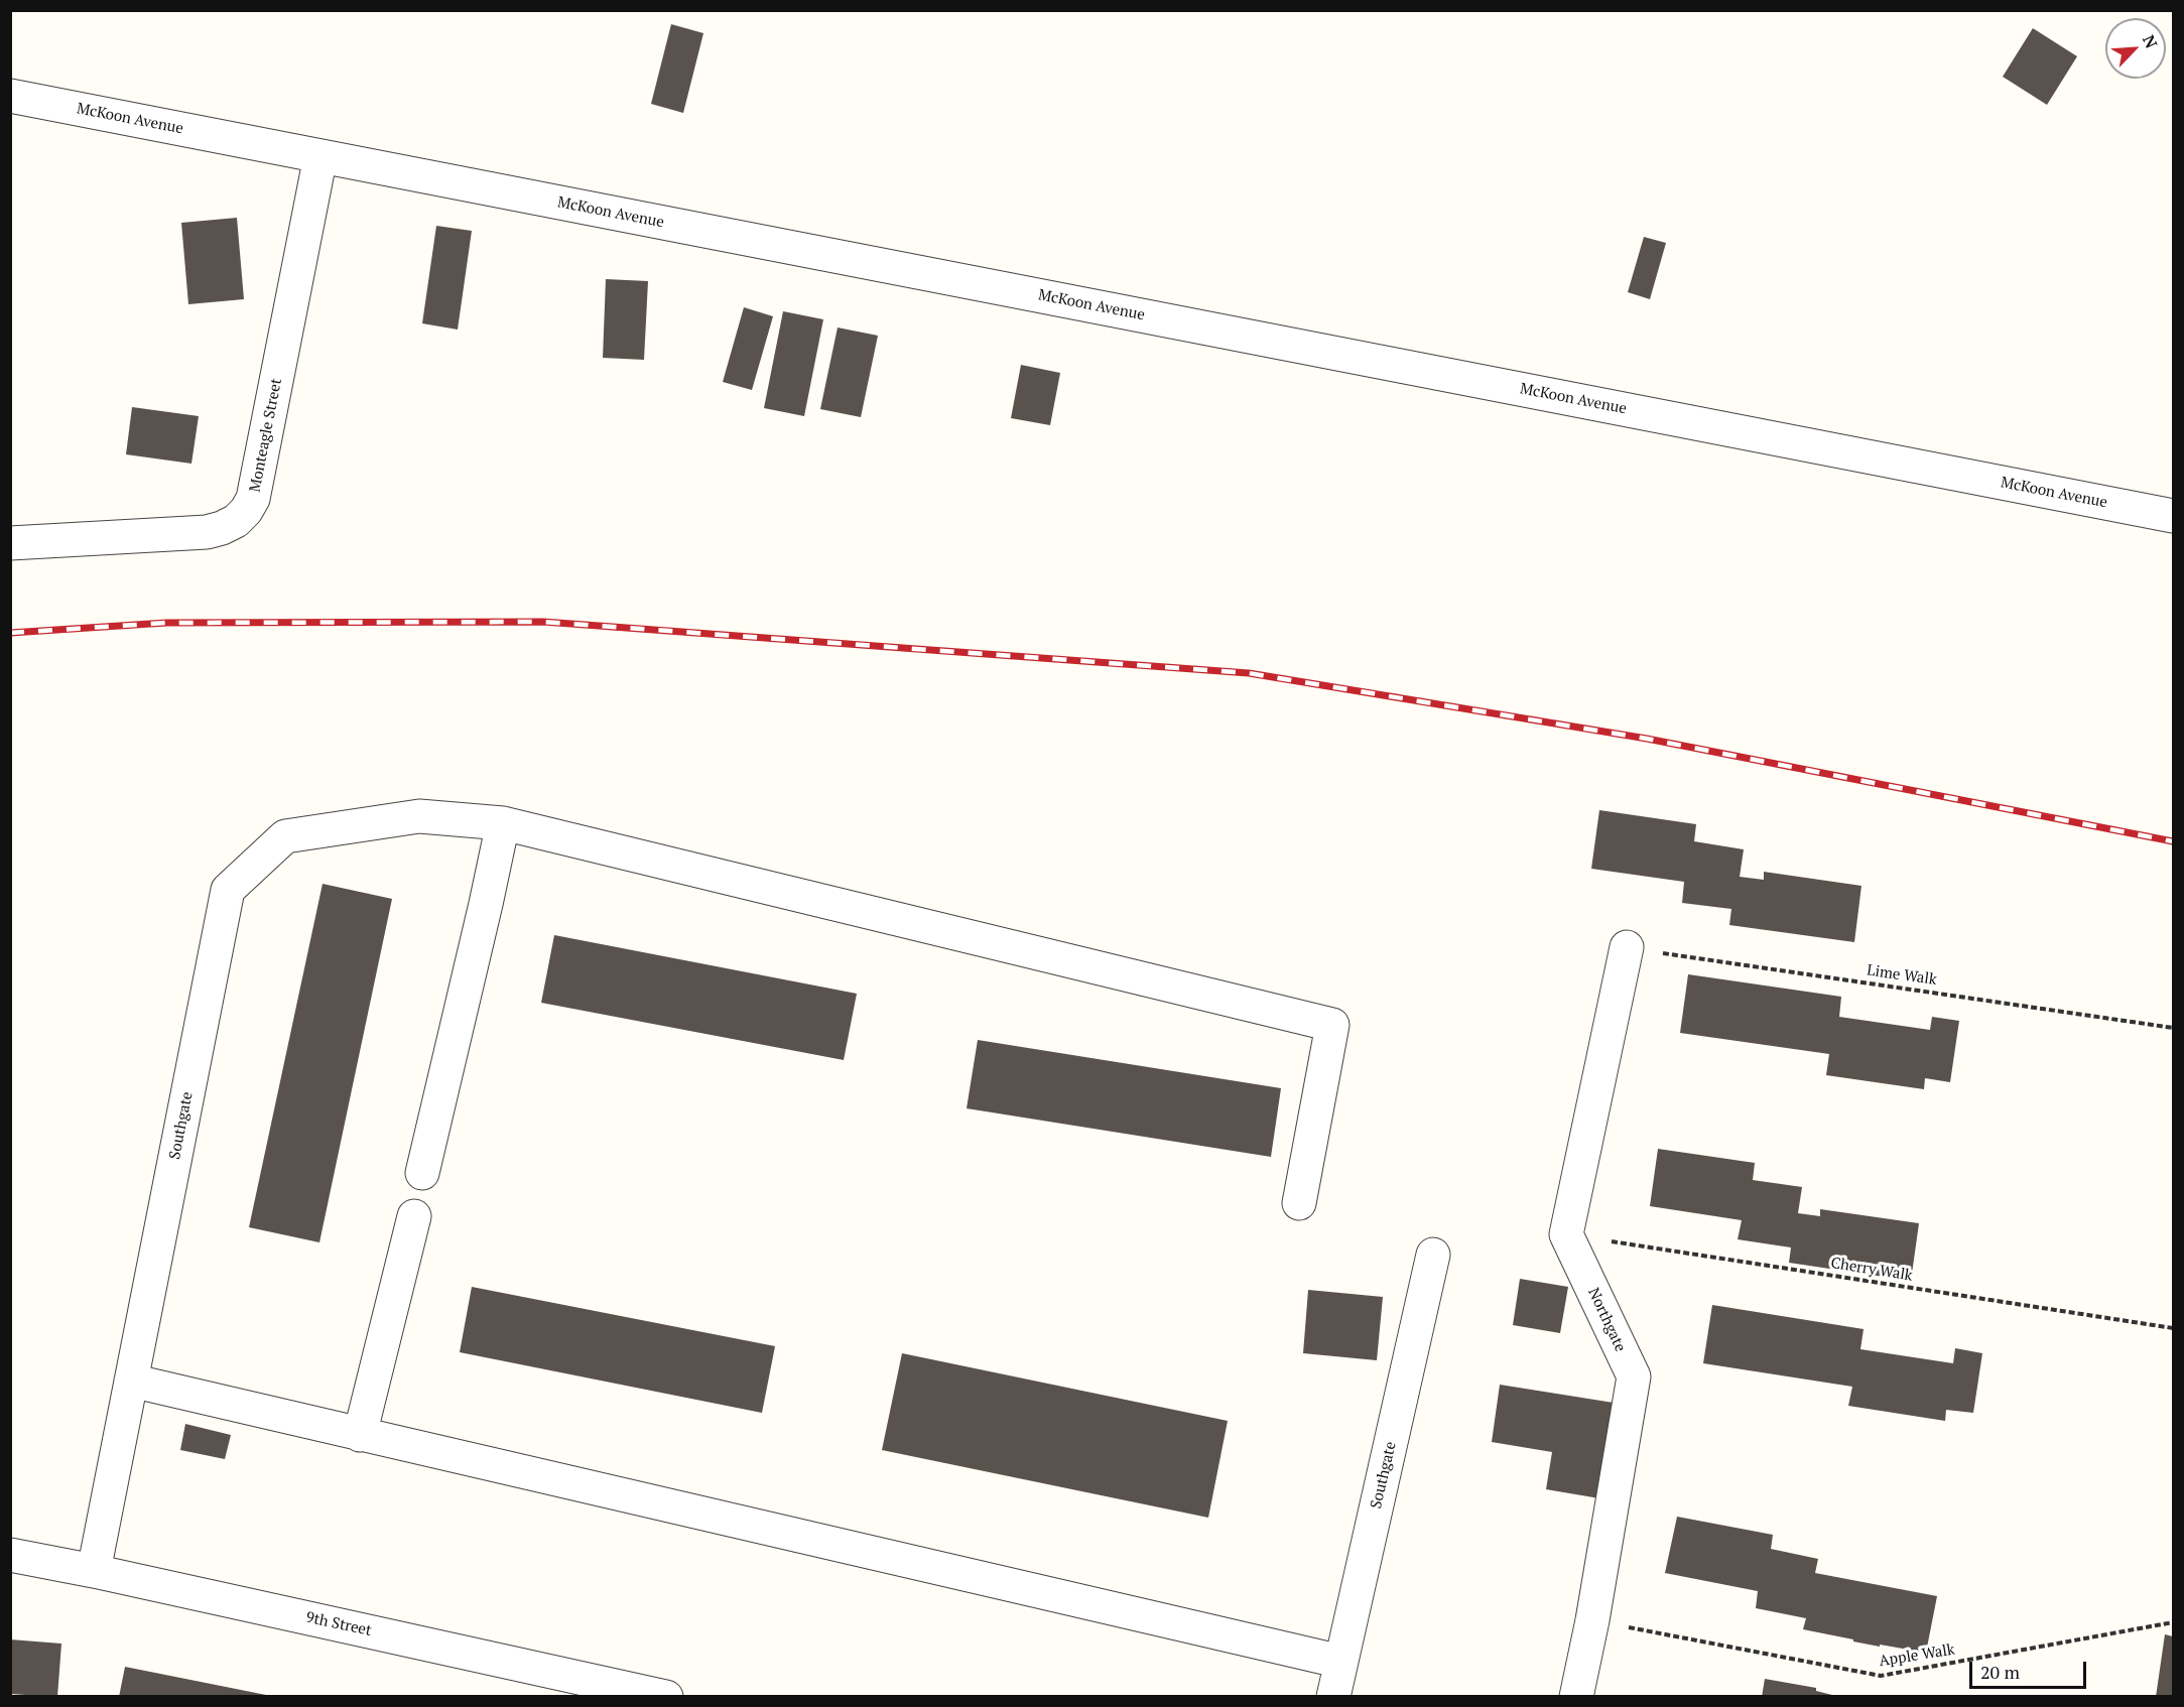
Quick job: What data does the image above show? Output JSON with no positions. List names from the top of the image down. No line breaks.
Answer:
{"streets":{"street":["McKoon Avenue","Monteagle Street","Southgate","Northgate","9th Street"],"path":["Lime Walk","Cherry Walk","Apple Walk"]},"crossings":[["McKoon Avenue","Monteagle Street"],["Southgate","9th Street"],["Cherry Walk","Northgate"],["Northgate","Apple Walk"]],"scale_bar":"20 m","north":"top right"}
